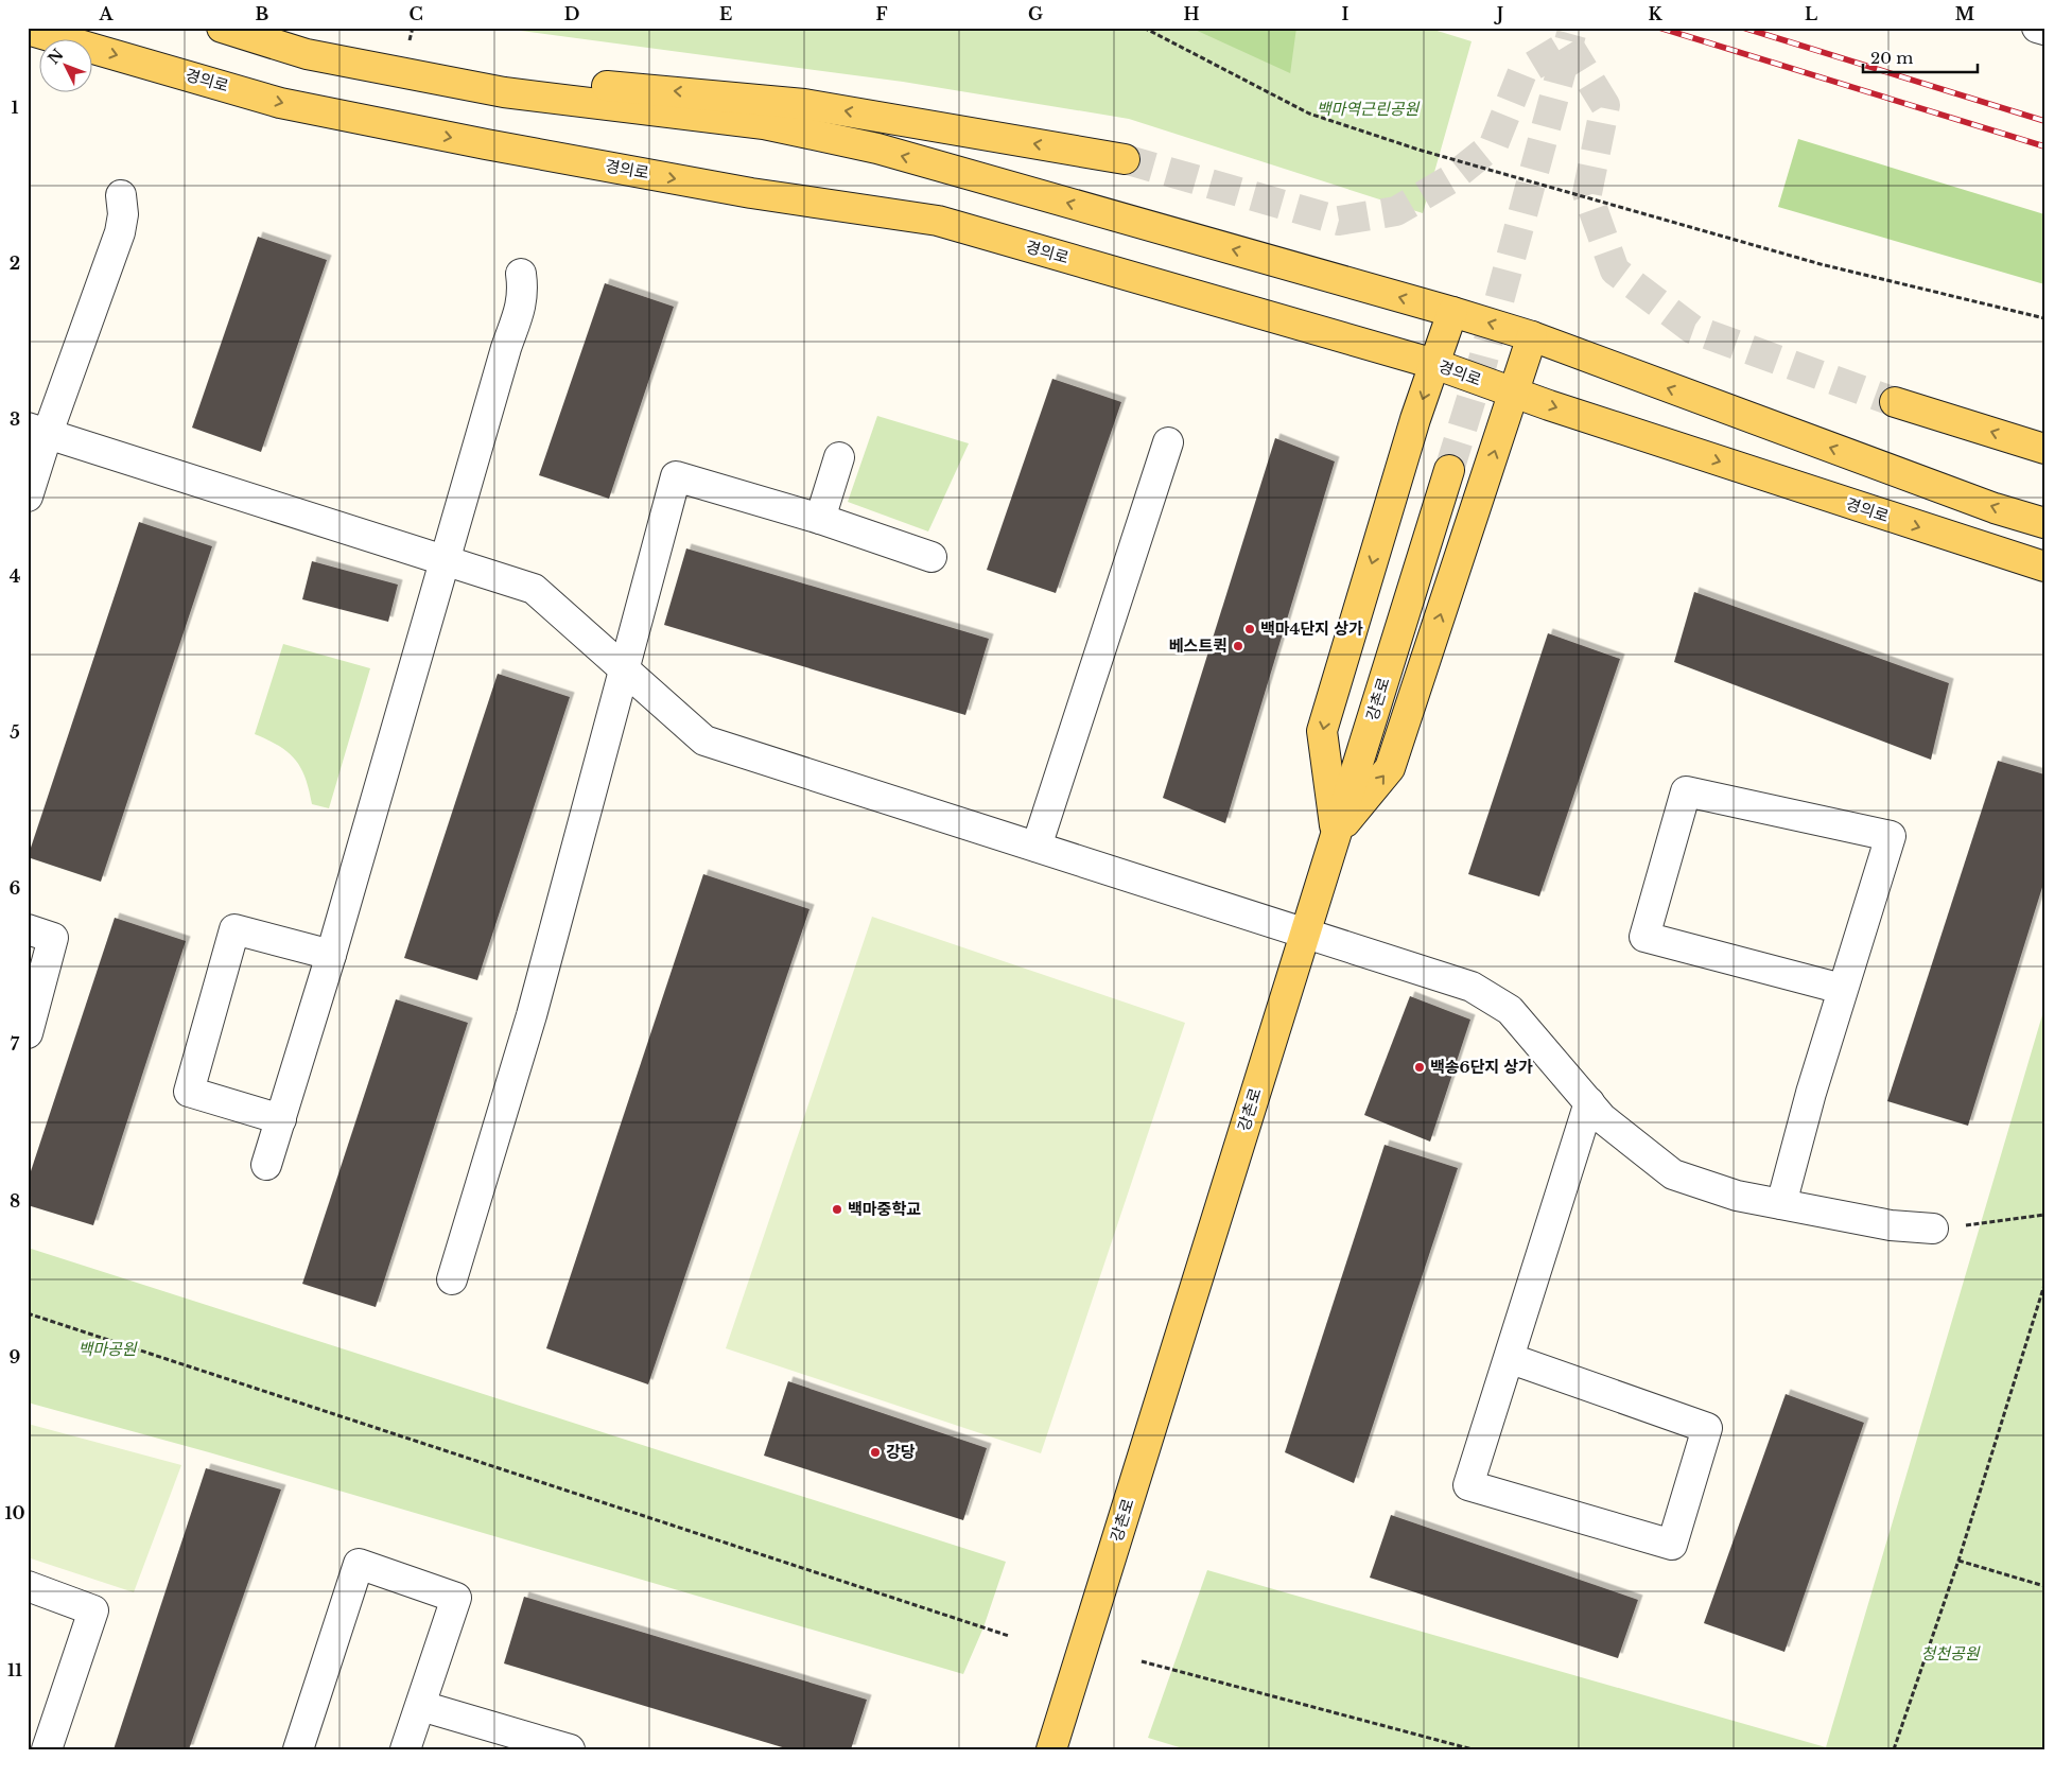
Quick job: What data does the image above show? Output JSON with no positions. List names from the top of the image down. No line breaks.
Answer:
{"streets":{"main road":["경의로","강촌로"]},"parks":["백마역근린공원","백마공원","청천공원"],"places":["백마4단지 상가","베스트퀵","백송6단지 상가","백마중학교","강당"],"scale_bar":"20 m","north":"top left","grid":{"columns":["A","B","C","D","E","F","G","H","I","J","K","L","M"],"rows":["1","2","3","4","5","6","7","8","9","10","11"]}}
